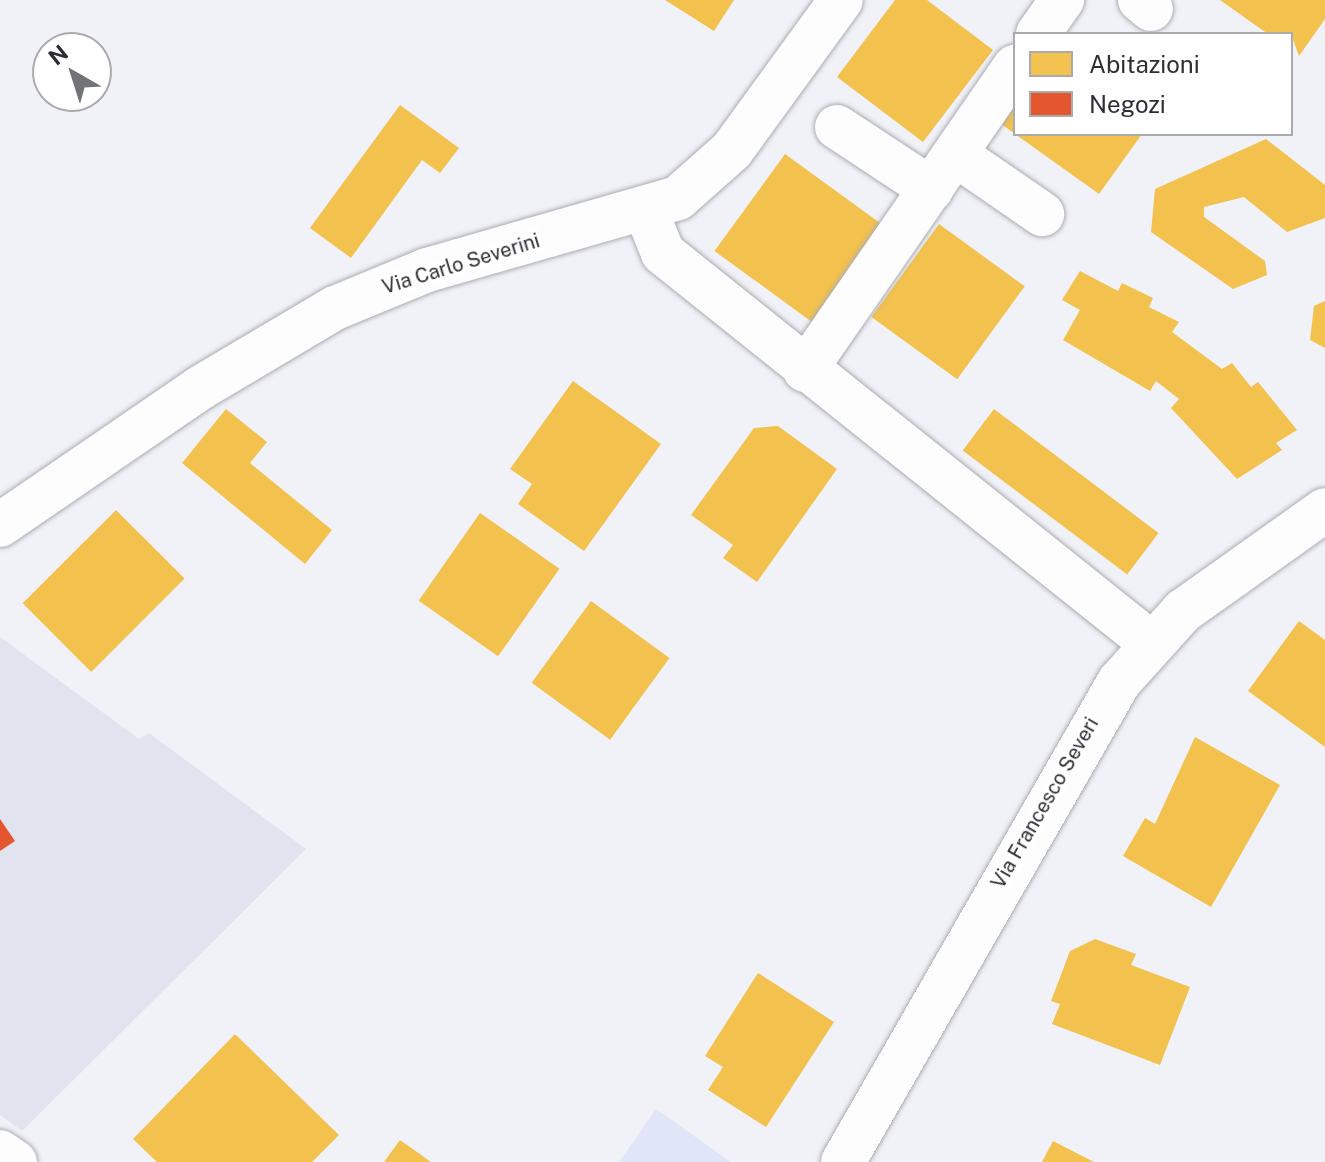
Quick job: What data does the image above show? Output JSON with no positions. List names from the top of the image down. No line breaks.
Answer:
{"streets":{"street":["Via Carlo Severini","Via Francesco Severi"]},"legend":["Abitazioni","Negozi"],"north":"top left"}
